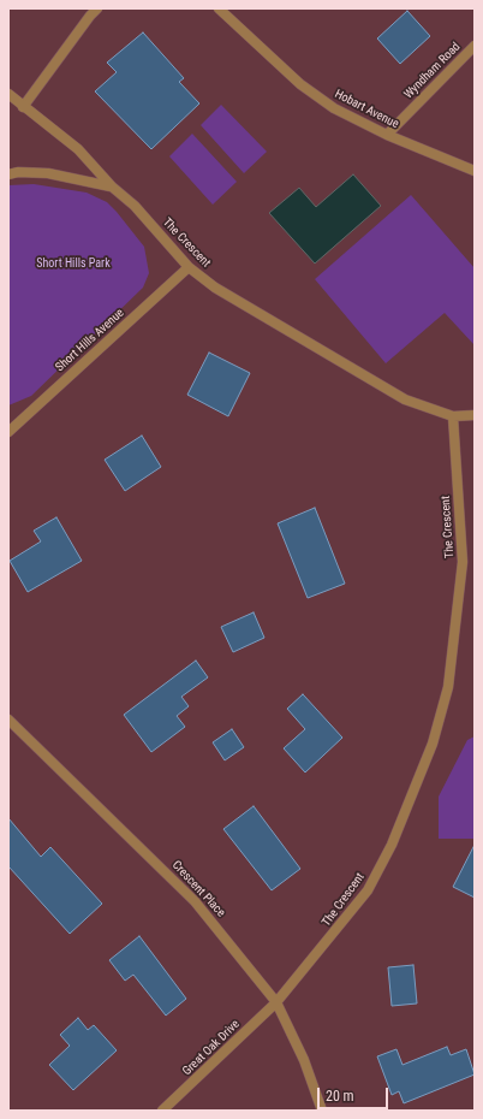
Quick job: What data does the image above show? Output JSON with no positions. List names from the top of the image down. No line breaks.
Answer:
{"streets":{"street":["Wyndham Road","Hobart Avenue","The Crescent","Short Hills Avenue","Crescent Place","Great Oak Drive"]},"crossings":[["Wyndham Road","Hobart Avenue"],["The Crescent","Short Hills Avenue"],["The Crescent","Crescent Place"],["The Crescent","Great Oak Drive"],["Crescent Place","Great Oak Drive"]],"parks":["Short Hills Park"],"scale_bar":"20 m"}
